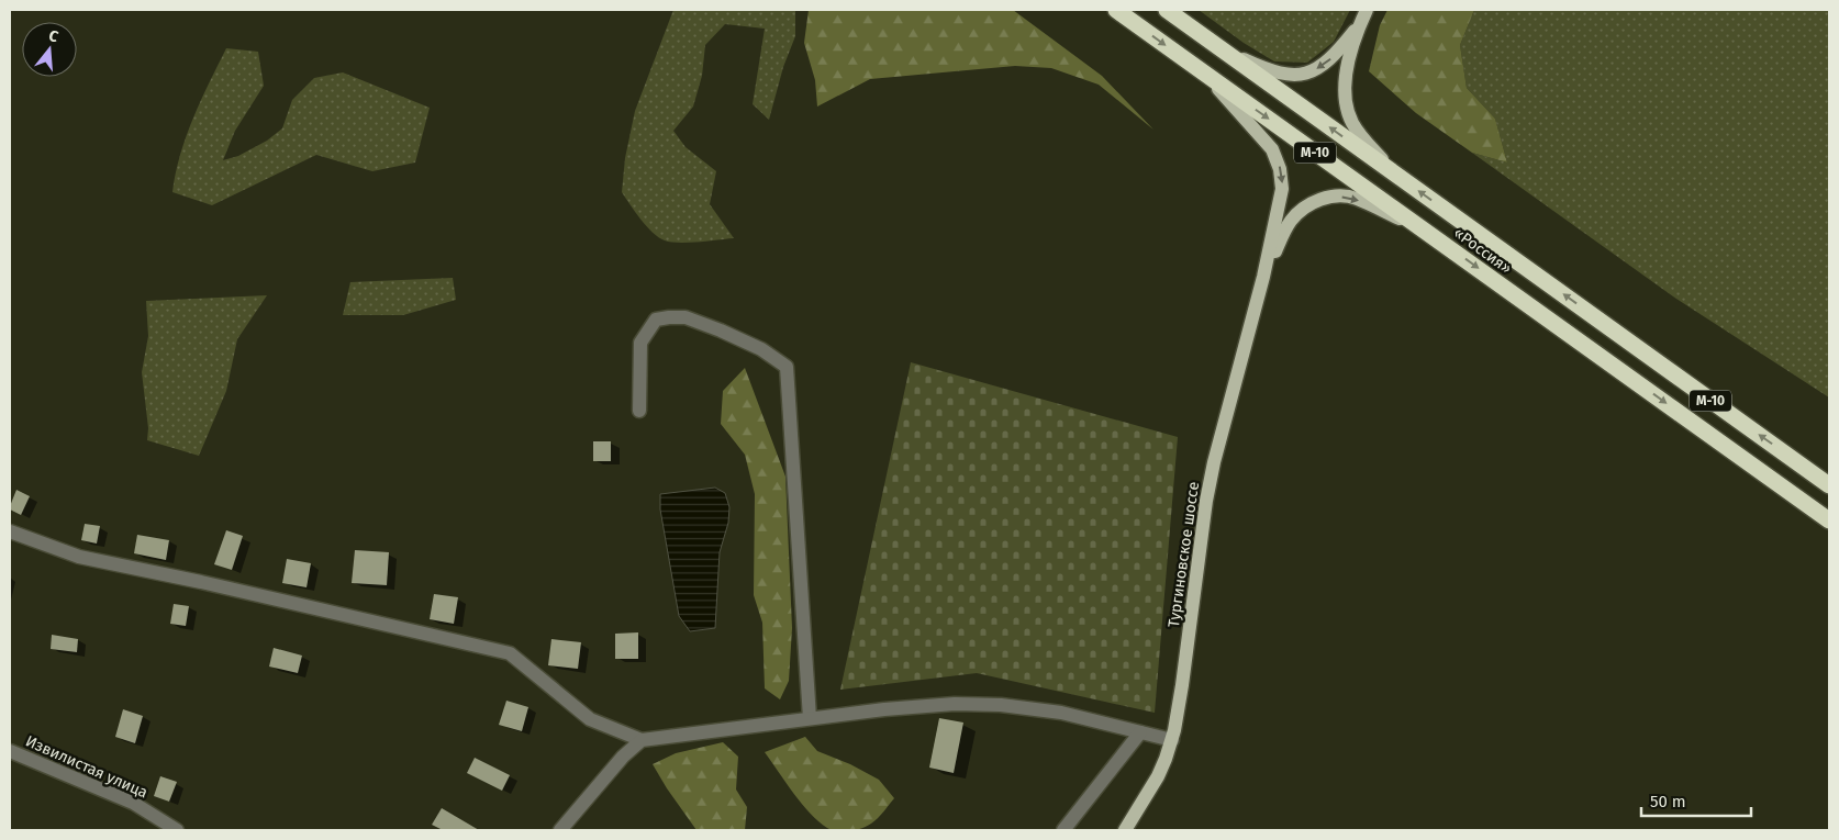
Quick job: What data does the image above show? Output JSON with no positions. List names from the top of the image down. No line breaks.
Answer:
{"streets":{"highway":["М-10","«Россия»"],"main road":["Тургиновское шоссе"],"street":["Извилистая улица"]},"crossings":[["«Россия»","Тургиновское шоссе"]],"scale_bar":"50 m","north":"top"}
